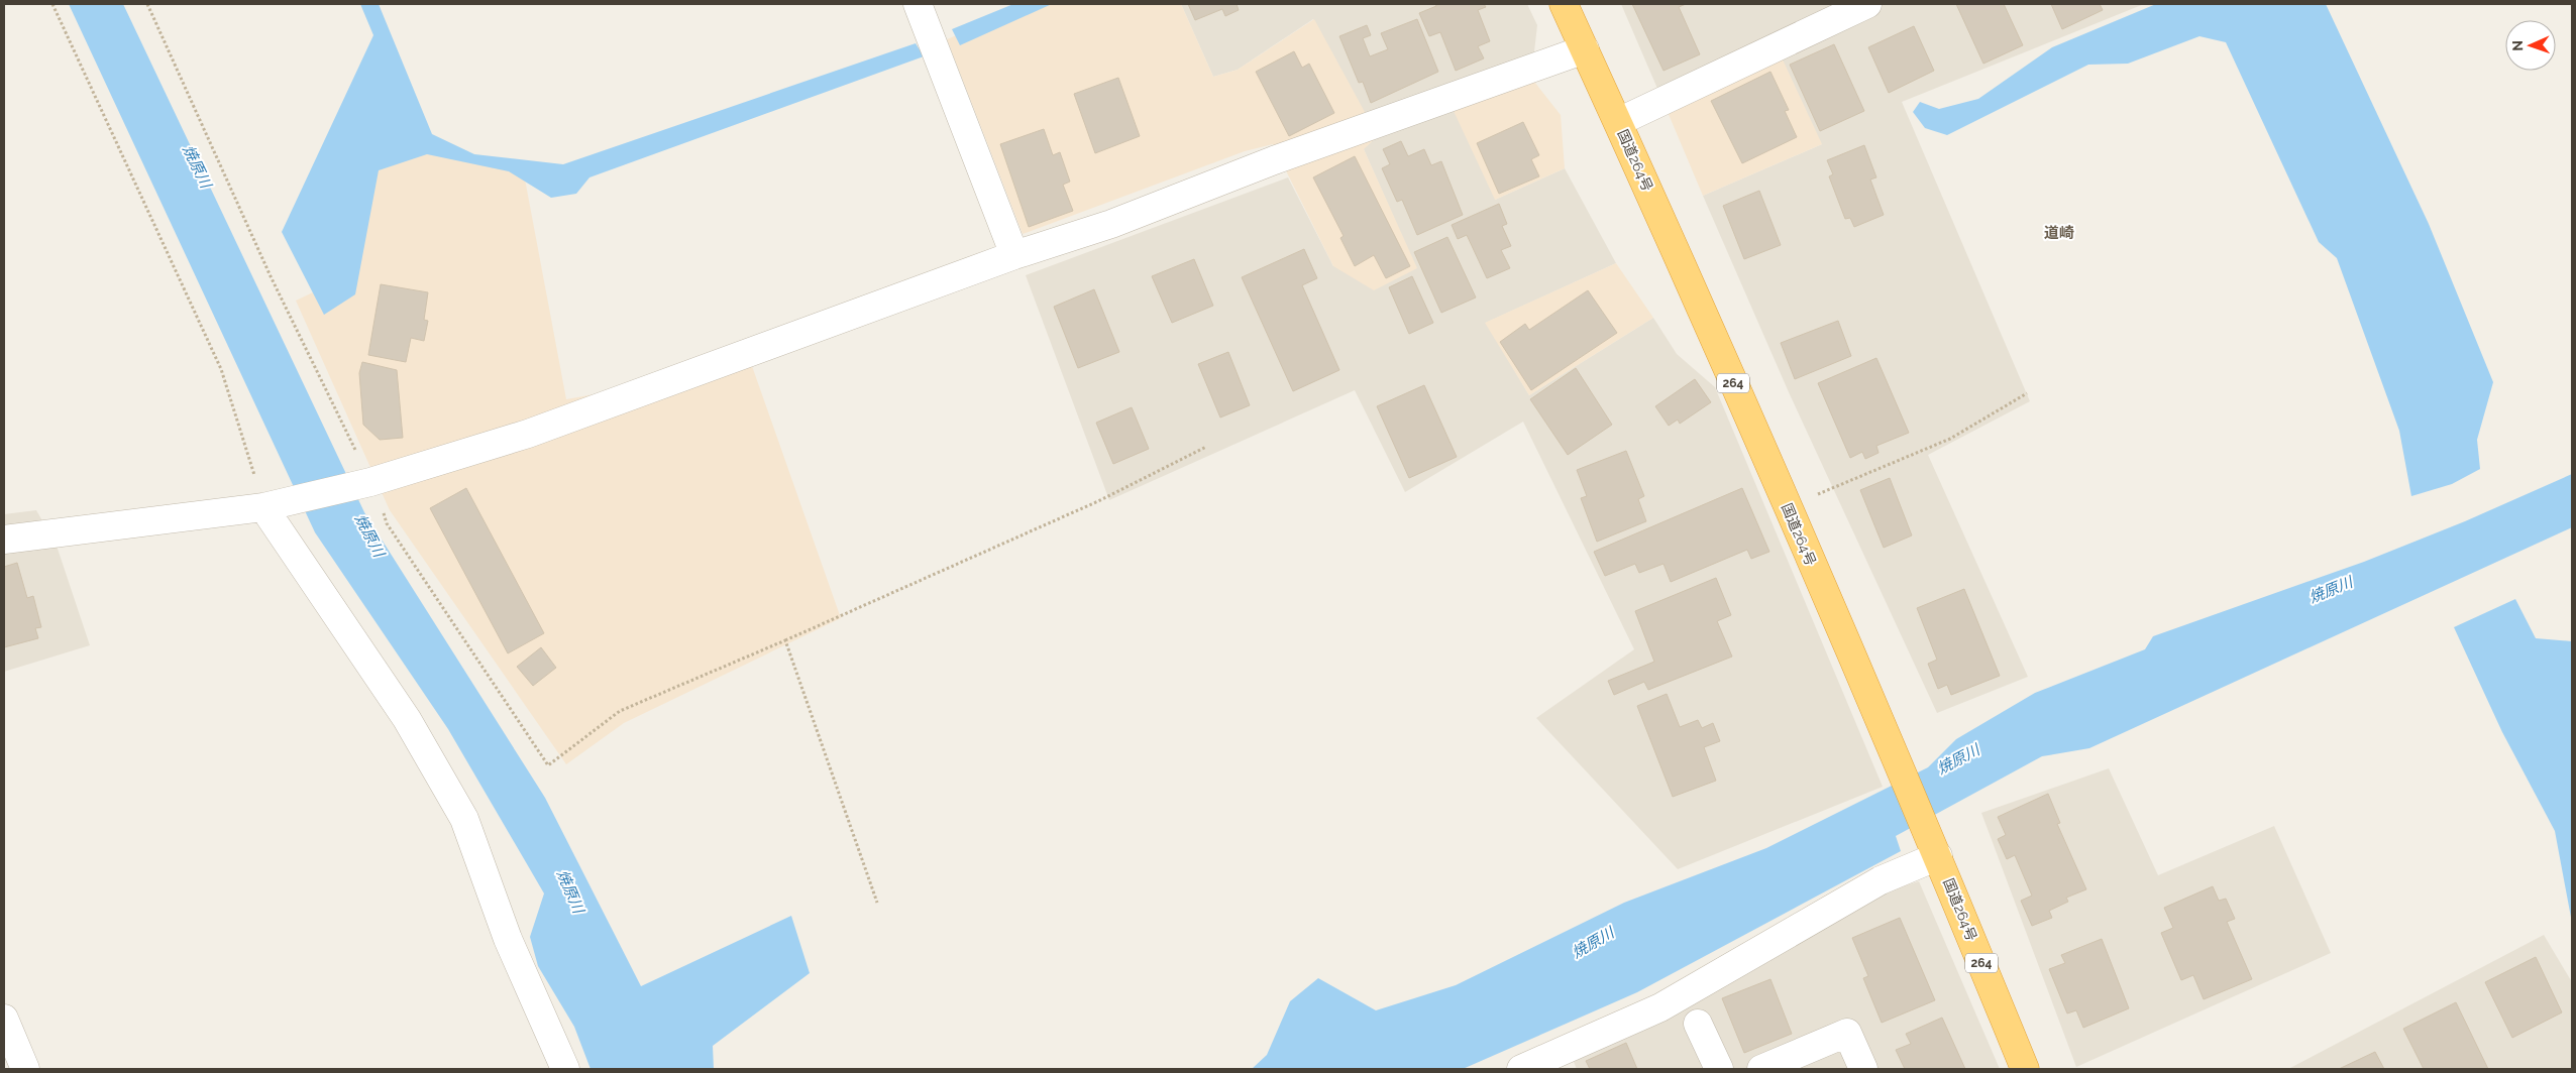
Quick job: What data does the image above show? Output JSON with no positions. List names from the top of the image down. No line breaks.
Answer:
{"streets":{"highway":["国道264号","264"]},"districts":["道崎"],"water":["焼原川"],"north":"left"}
